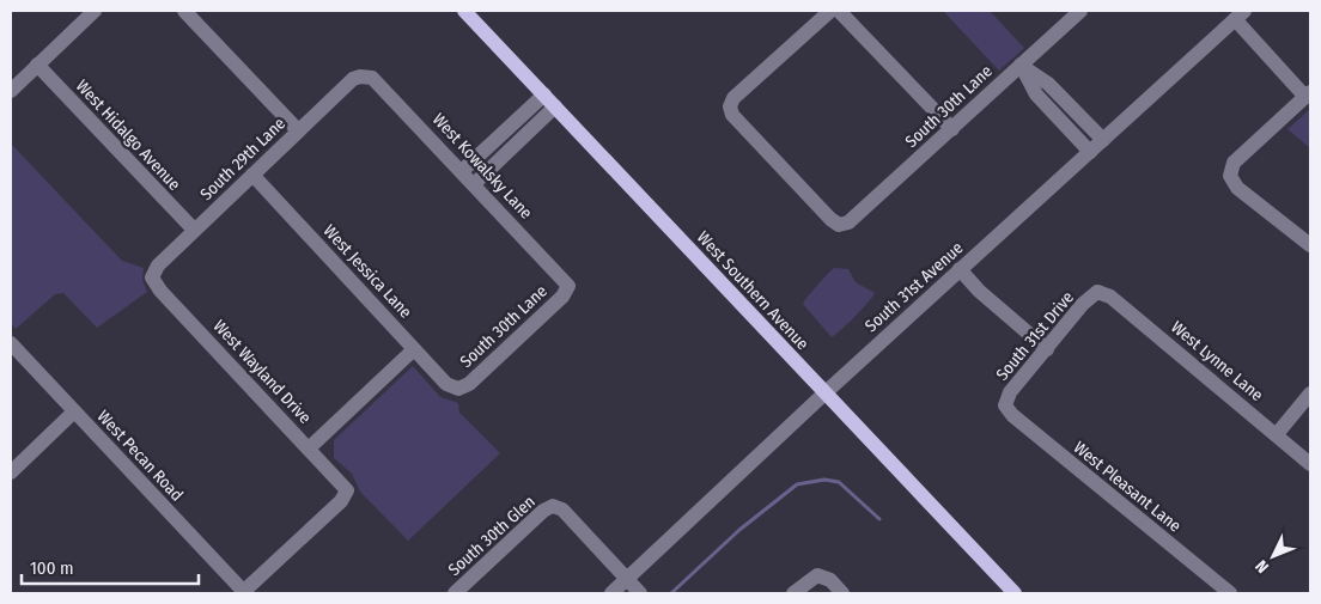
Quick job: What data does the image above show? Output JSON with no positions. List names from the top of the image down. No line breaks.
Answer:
{"streets":{"main road":["West Southern Avenue"],"street":["South 30th Lane","West Hidalgo Avenue","South 29th Lane","West Kowalsky Lane","West Jessica Lane","South 31st Avenue","South 31st Drive","West Lynne Lane","West Wayland Drive","West Pecan Road","West Pleasant Lane","South 30th Glen"]},"crossings":[["South 30th Lane","West Kowalsky Lane"],["South 30th Lane","West Jessica Lane"],["West Hidalgo Avenue","South 29th Lane"],["South 29th Lane","West Kowalsky Lane"],["South 29th Lane","West Jessica Lane"],["South 29th Lane","West Wayland Drive"],["South 31st Avenue","West Southern Avenue"],["South 31st Avenue","South 30th Glen"],["South 31st Drive","West Lynne Lane"],["South 31st Drive","West Pleasant Lane"],["West Wayland Drive","West Pecan Road"]],"scale_bar":"100 m","north":"bottom left"}
